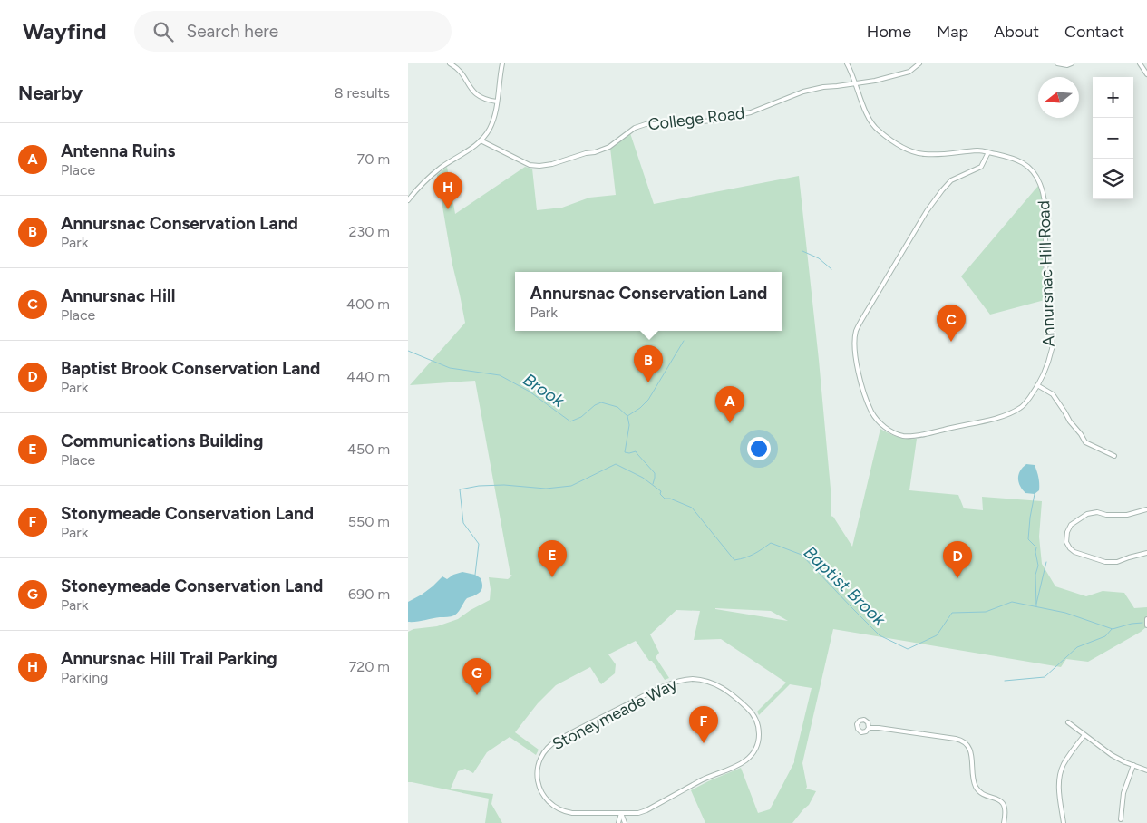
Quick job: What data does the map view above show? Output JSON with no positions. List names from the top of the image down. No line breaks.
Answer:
{"streets":{"street":["College Road","Annursnac Hill Road","Stoneymeade Way"]},"crossings":[["College Road","Annursnac Hill Road"]],"water":["Brook","Baptist Brook"],"north":"left","page":{"header":"Wayfind","search":"Search here","nav":["Home","Map","About","Contact"],"heading":["Nearby","8 results"],"map_buttons":["+","−"],"list":[{"mark":"A","name":"Antenna Ruins","note":"Place","value":"70 m"},{"mark":"B","name":"Annursnac Conservation Land","note":"Park","value":"230 m"},{"mark":"C","name":"Annursnac Hill","note":"Place","value":"400 m"},{"mark":"D","name":"Baptist Brook Conservation Land","note":"Park","value":"440 m"},{"mark":"E","name":"Communications Building","note":"Place","value":"450 m"},{"mark":"F","name":"Stonymeade Conservation Land","note":"Park","value":"550 m"},{"mark":"G","name":"Stoneymeade Conservation Land","note":"Park","value":"690 m"},{"mark":"H","name":"Annursnac Hill Trail Parking","note":"Parking","value":"720 m"}],"pins":["H","C","B","A","E","D","G","F"],"popup":["Annursnac Conservation Land","Park"]}}
